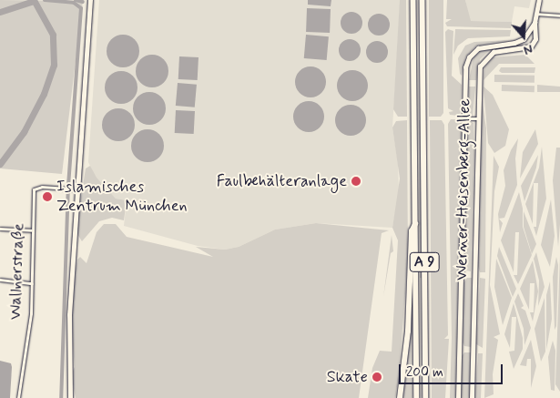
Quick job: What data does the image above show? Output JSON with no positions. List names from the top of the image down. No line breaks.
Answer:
{"streets":{"highway":["A 9"],"street":["Werner-Heisenberg-Allee","Wallnerstraße"]},"places":["Faulbehälteranlage","Islamisches Zentrum München","Skate"],"scale_bar":"200 m","north":"bottom"}
